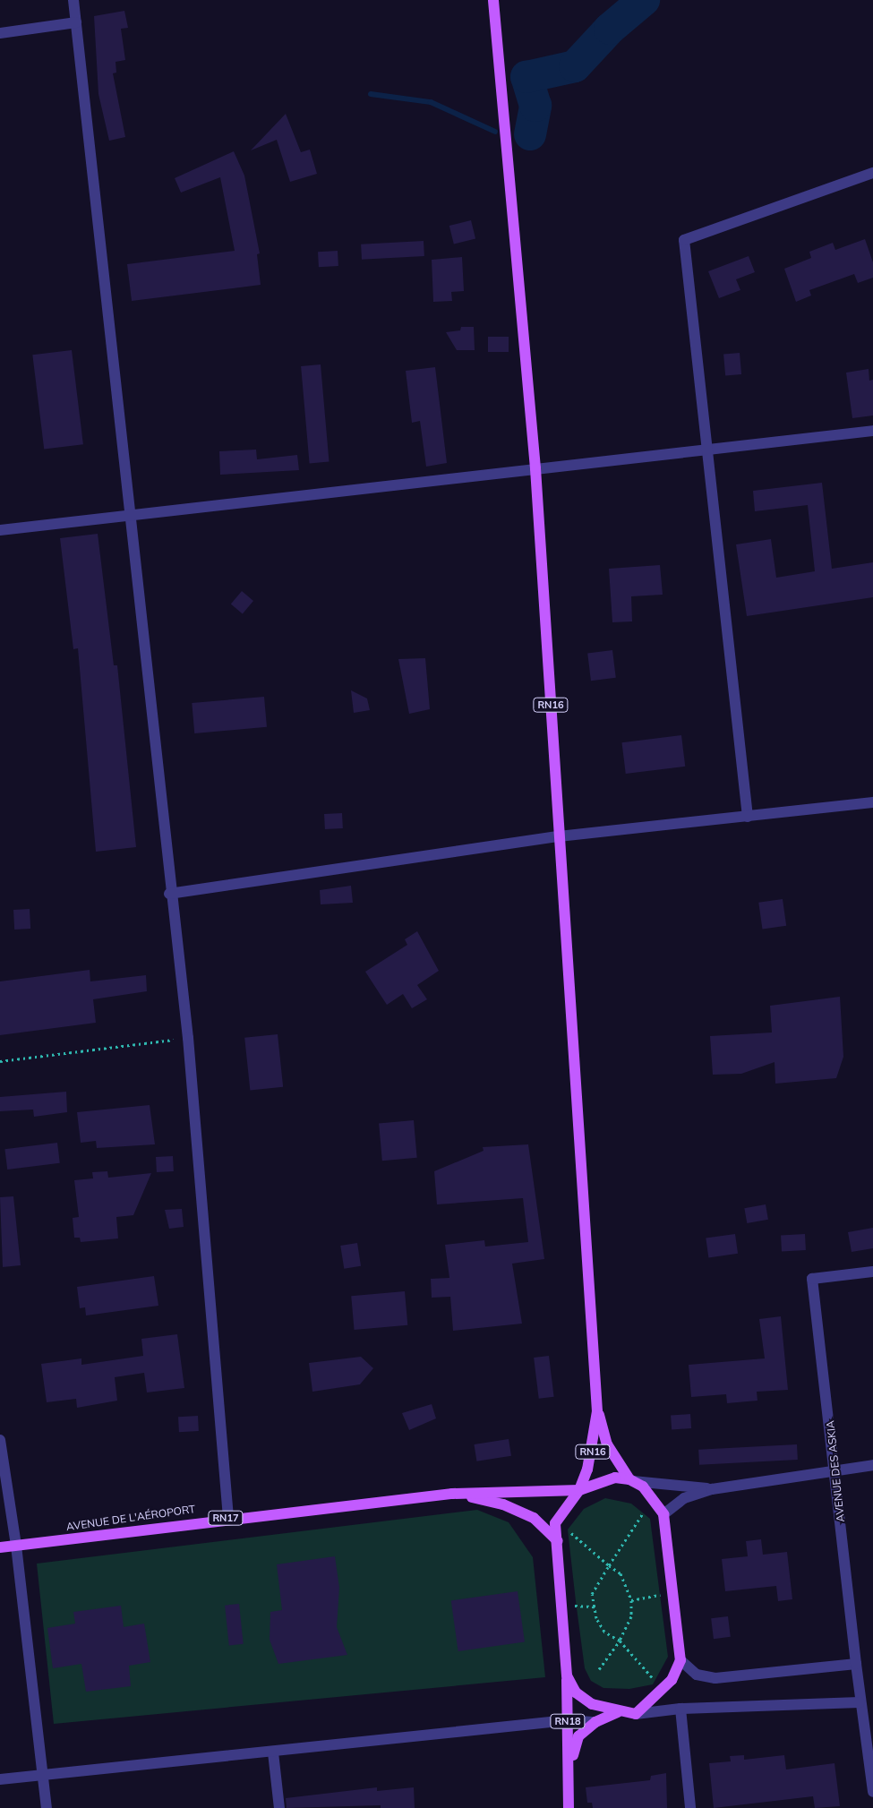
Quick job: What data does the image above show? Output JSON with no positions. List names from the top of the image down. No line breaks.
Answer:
{"streets":{"main road":["RN16","AVENUE DE L'AÉROPORT","RN17","RN18"],"street":["AVENUE DES ASKIA"]},"crossings":[["RN16","RN17"],["AVENUE DE L'AÉROPORT","RN17"]]}
